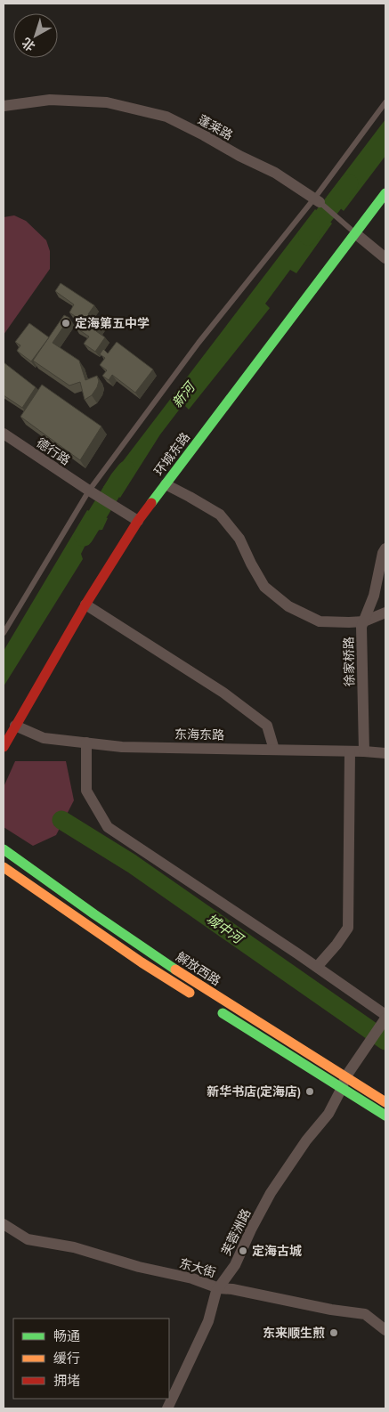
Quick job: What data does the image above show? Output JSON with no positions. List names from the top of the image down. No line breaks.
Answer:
{"streets":{"street":["蓬莱路","德行路","环城东路","徐家桥路","东海东路","解放西路","芙蓉洲路","东大街"]},"crossings":[["蓬莱路","环城东路"],["德行路","环城东路"],["环城东路","东海东路"],["徐家桥路","东海东路"],["解放西路","芙蓉洲路"],["芙蓉洲路","东大街"]],"water":["新河","城中河"],"places":["定海第五中学","新华书店(定海店)","定海古城","东来顺生煎"],"legend":["畅通","缓行","拥堵"],"north":"bottom left"}
